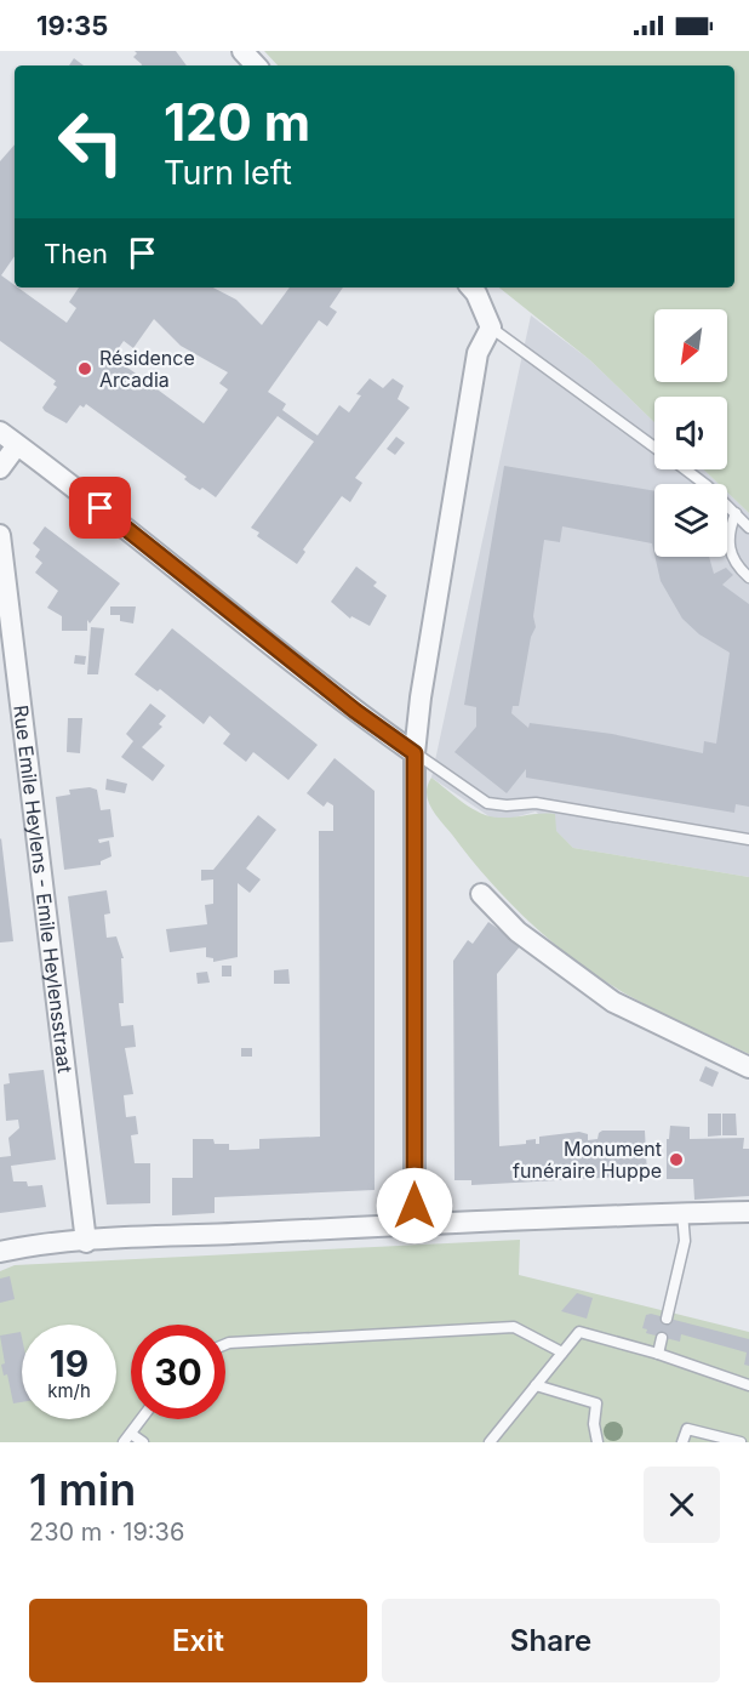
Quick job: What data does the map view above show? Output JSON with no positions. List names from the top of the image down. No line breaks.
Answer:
{"streets":{"street":["Rue Emile Heylens - Emile Heylensstraat"]},"places":["Résidence Arcadia","Monument funéraire Huppe"],"north":"bottom left","page":{"status":"19:35","turn":["120 m","Turn left"],"then":"Then","speed":"19 km/h","limit":"30","heading":["1 min","230 m · 19:36"],"buttons":["Exit","Share"]}}
